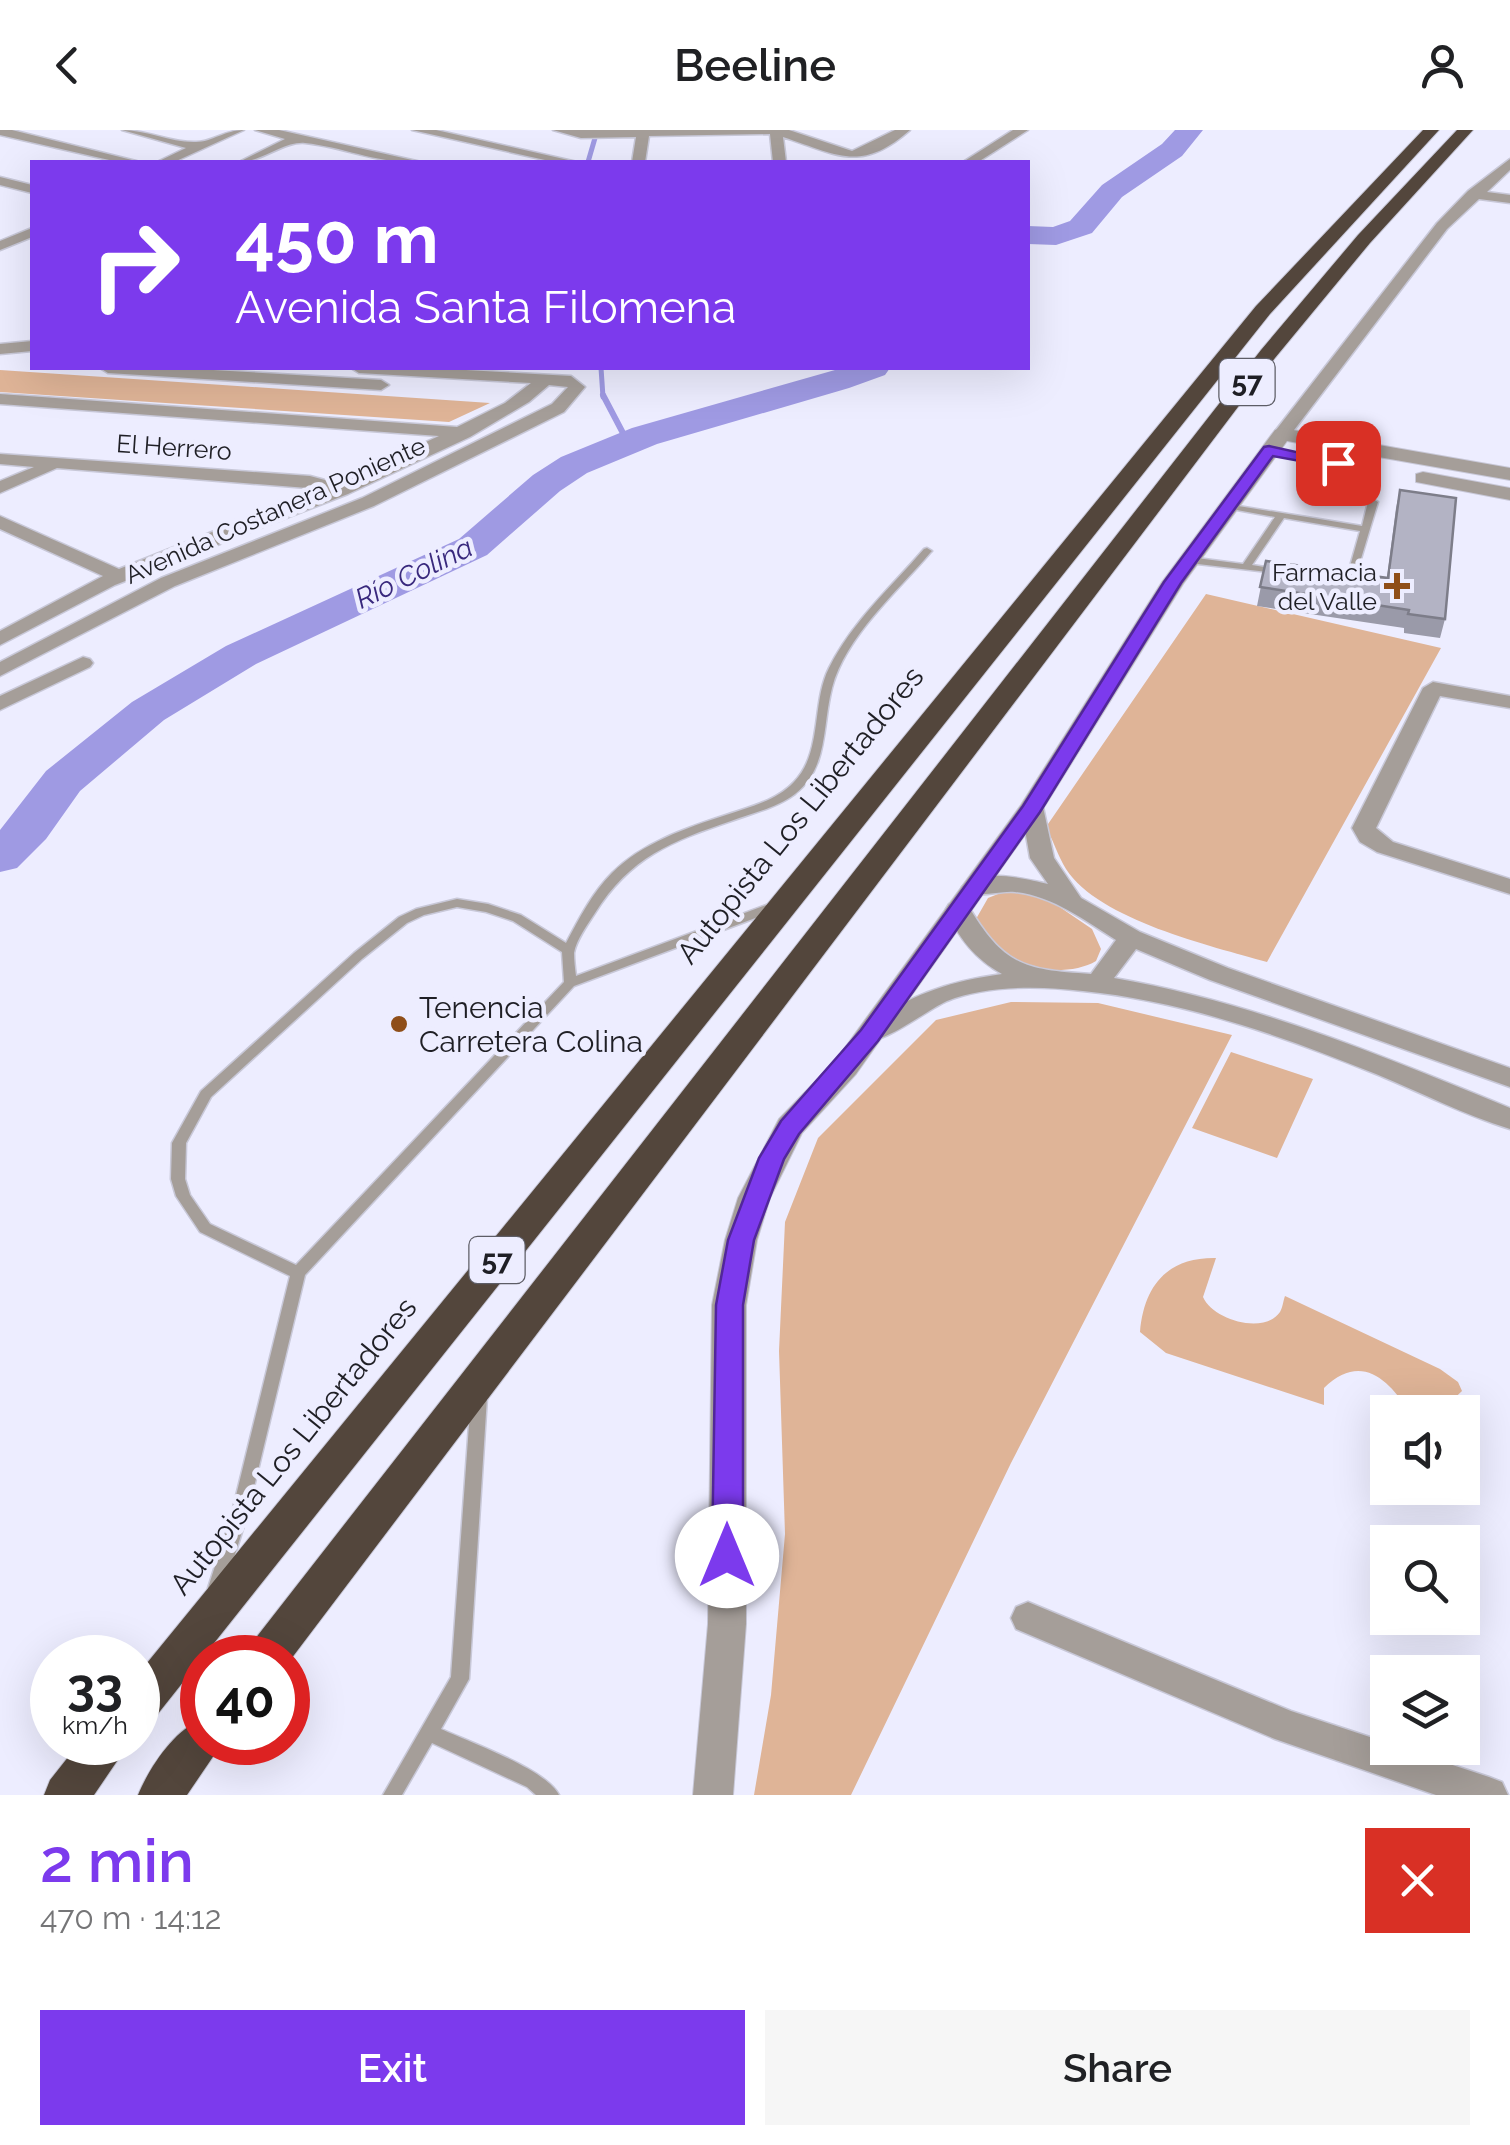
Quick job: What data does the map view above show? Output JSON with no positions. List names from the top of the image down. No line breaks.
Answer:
{"streets":{"highway":["57","Autopista Los Libertadores"],"street":["El Herrero","Avenida Costanera Poniente"]},"crossings":[["El Herrero","Avenida Costanera Poniente"]],"water":["Río Colina"],"places":{"health":["Farmacia del Valle"],"other":["Tenencia Carretera Colina"]},"page":{"header":"Beeline","turn":["450 m","Avenida Santa Filomena"],"speed":"33 km/h","limit":"40","heading":["2 min","470 m · 14:12"],"buttons":["Exit","Share"]}}
